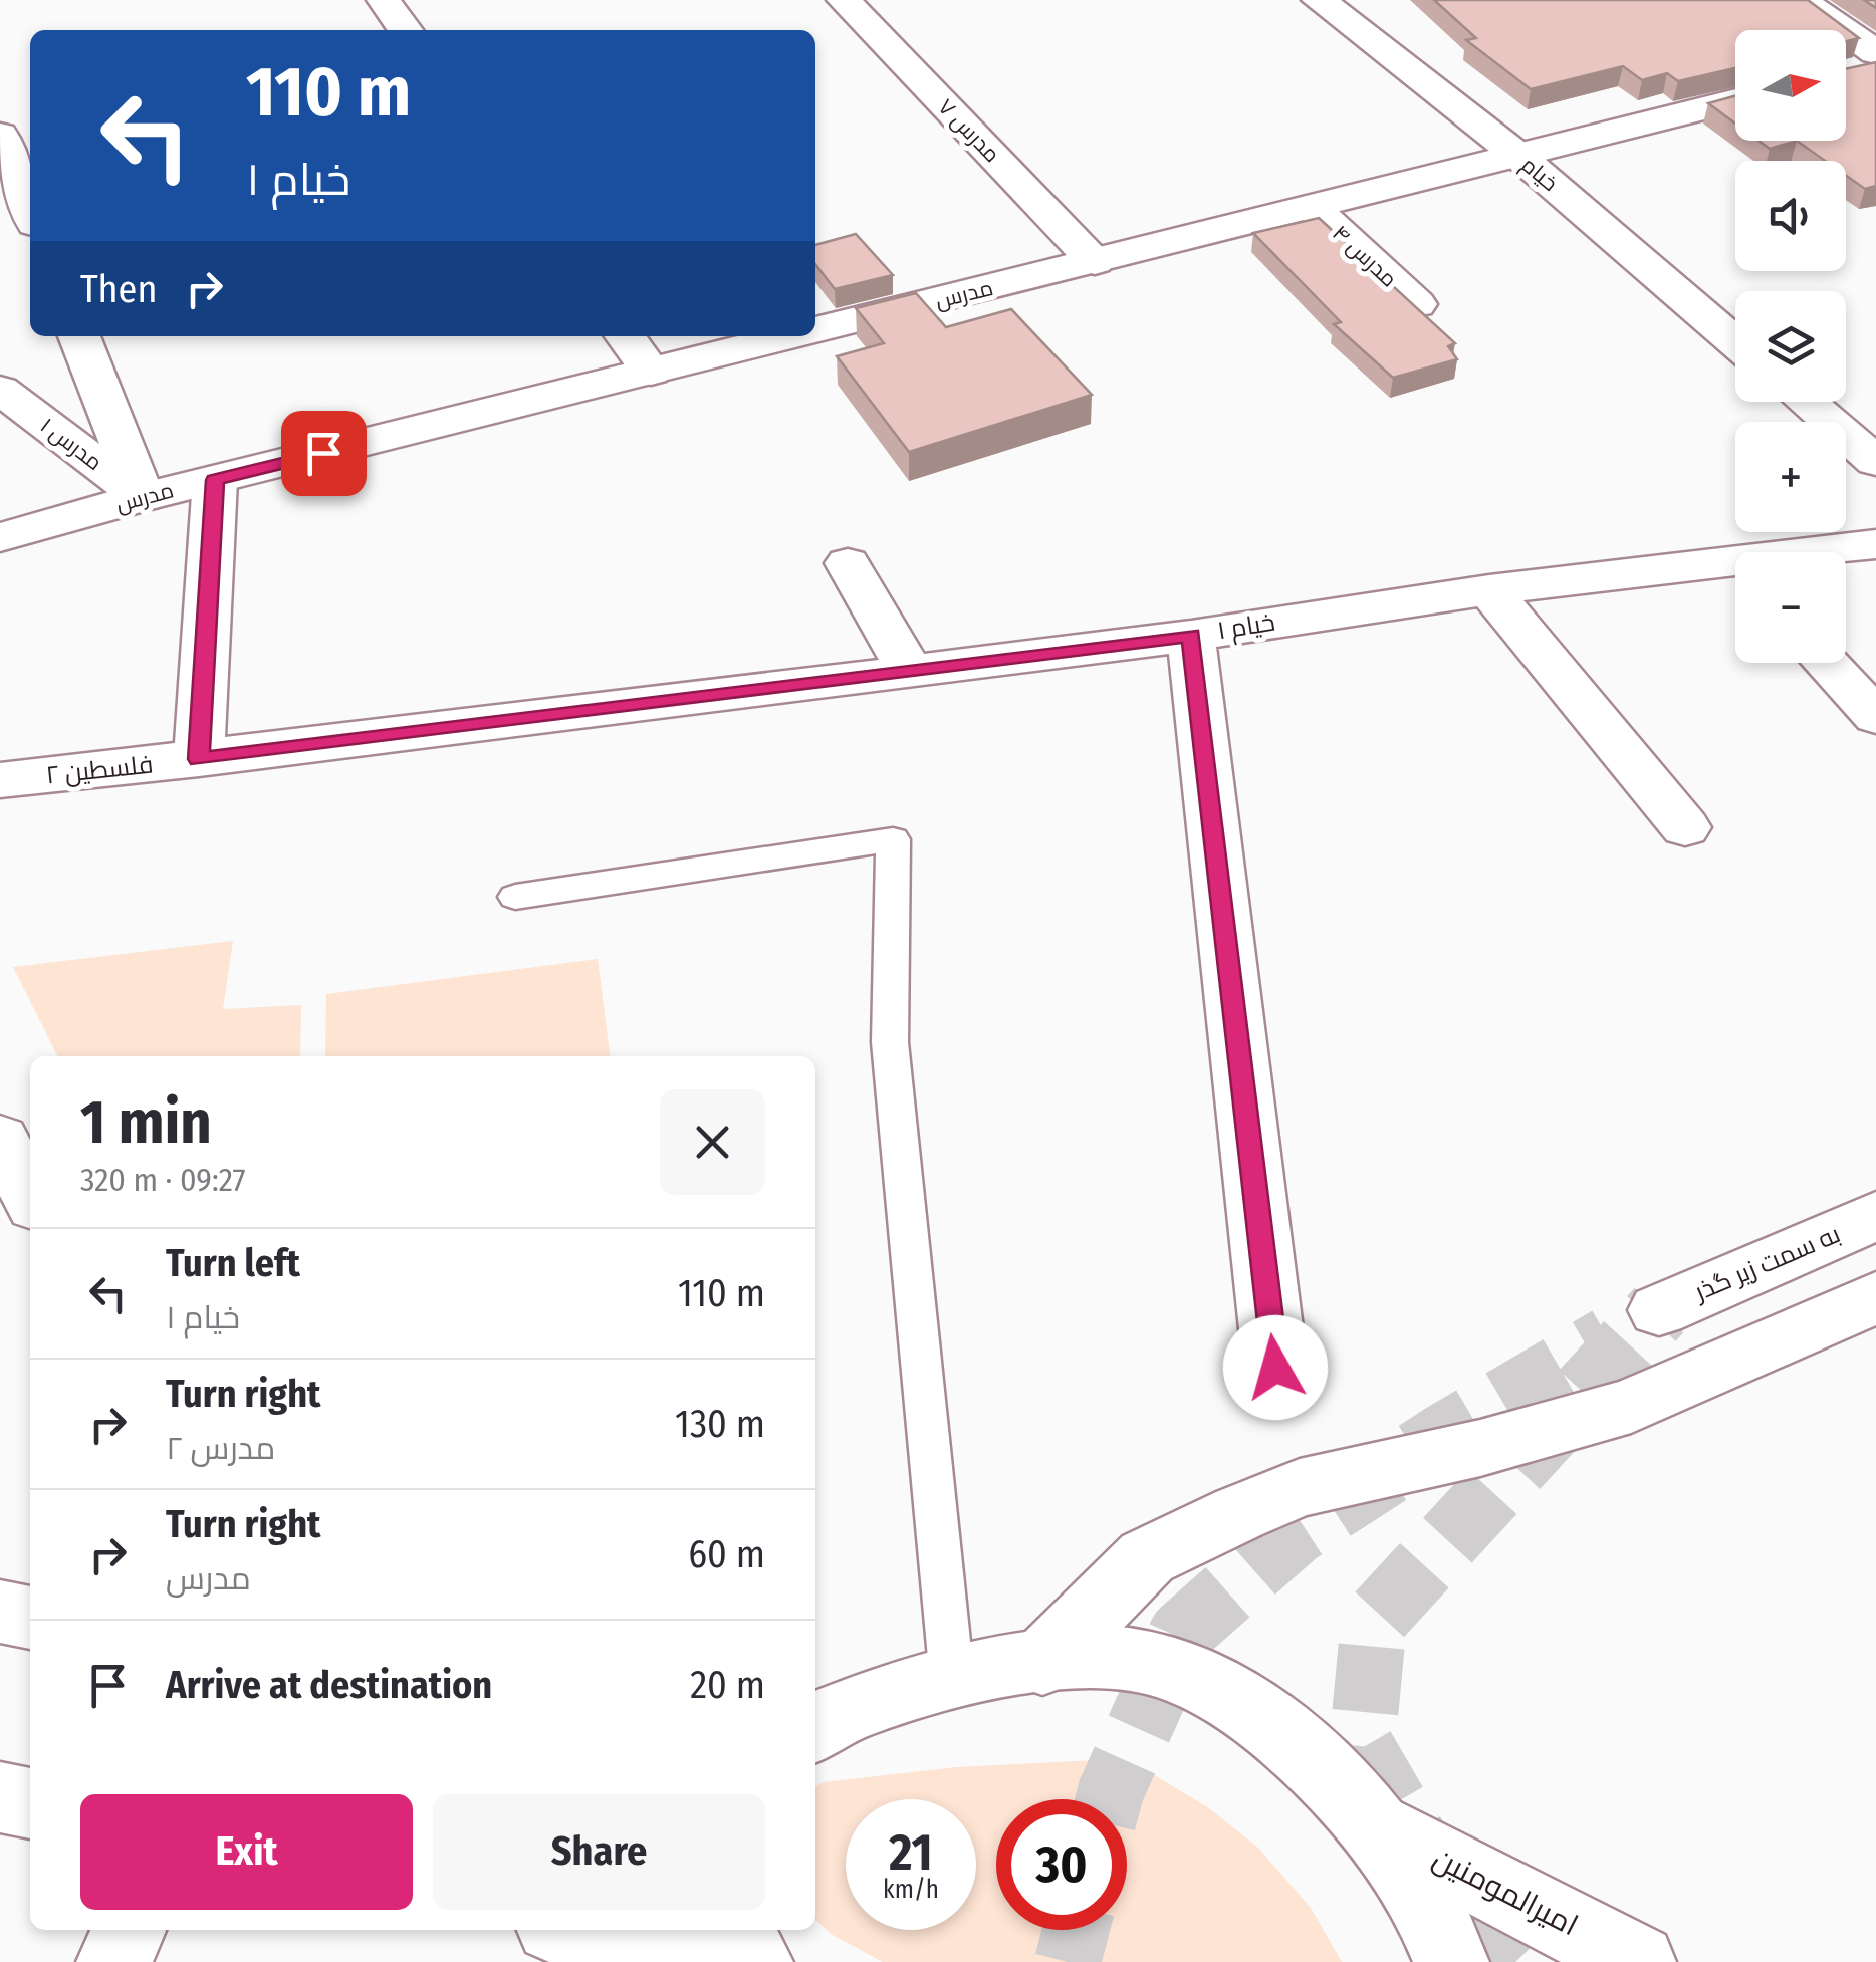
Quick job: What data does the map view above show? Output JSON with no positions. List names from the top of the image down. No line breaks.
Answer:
{"streets":{"street":["مدرس ۷","خیام","مدرس ۴","مدرس","مدرس ۱","خیام ۱","فلسطین ۲","به سمت زیر گذر","امیرالمومنین"]},"crossings":[["مدرس ۷","مدرس"],["خیام","مدرس"],["مدرس ۴","مدرس"],["مدرس","مدرس ۱"],["خیام ۱","فلسطین ۲"]],"north":"right","page":{"map_buttons":["+","−"],"turn":["110 m","خیام ۱"],"then":"Then","heading":["1 min","320 m · 09:27"],"list":[{"name":"Turn left","note":"خیام ۱","value":"110 m"},{"name":"Turn right","note":"مدرس ۲","value":"130 m"},{"name":"Turn right","note":"مدرس","value":"60 m"},{"name":"Arrive at destination","value":"20 m"}],"buttons":["Exit","Share"],"speed":"21 km/h","limit":"30"}}
